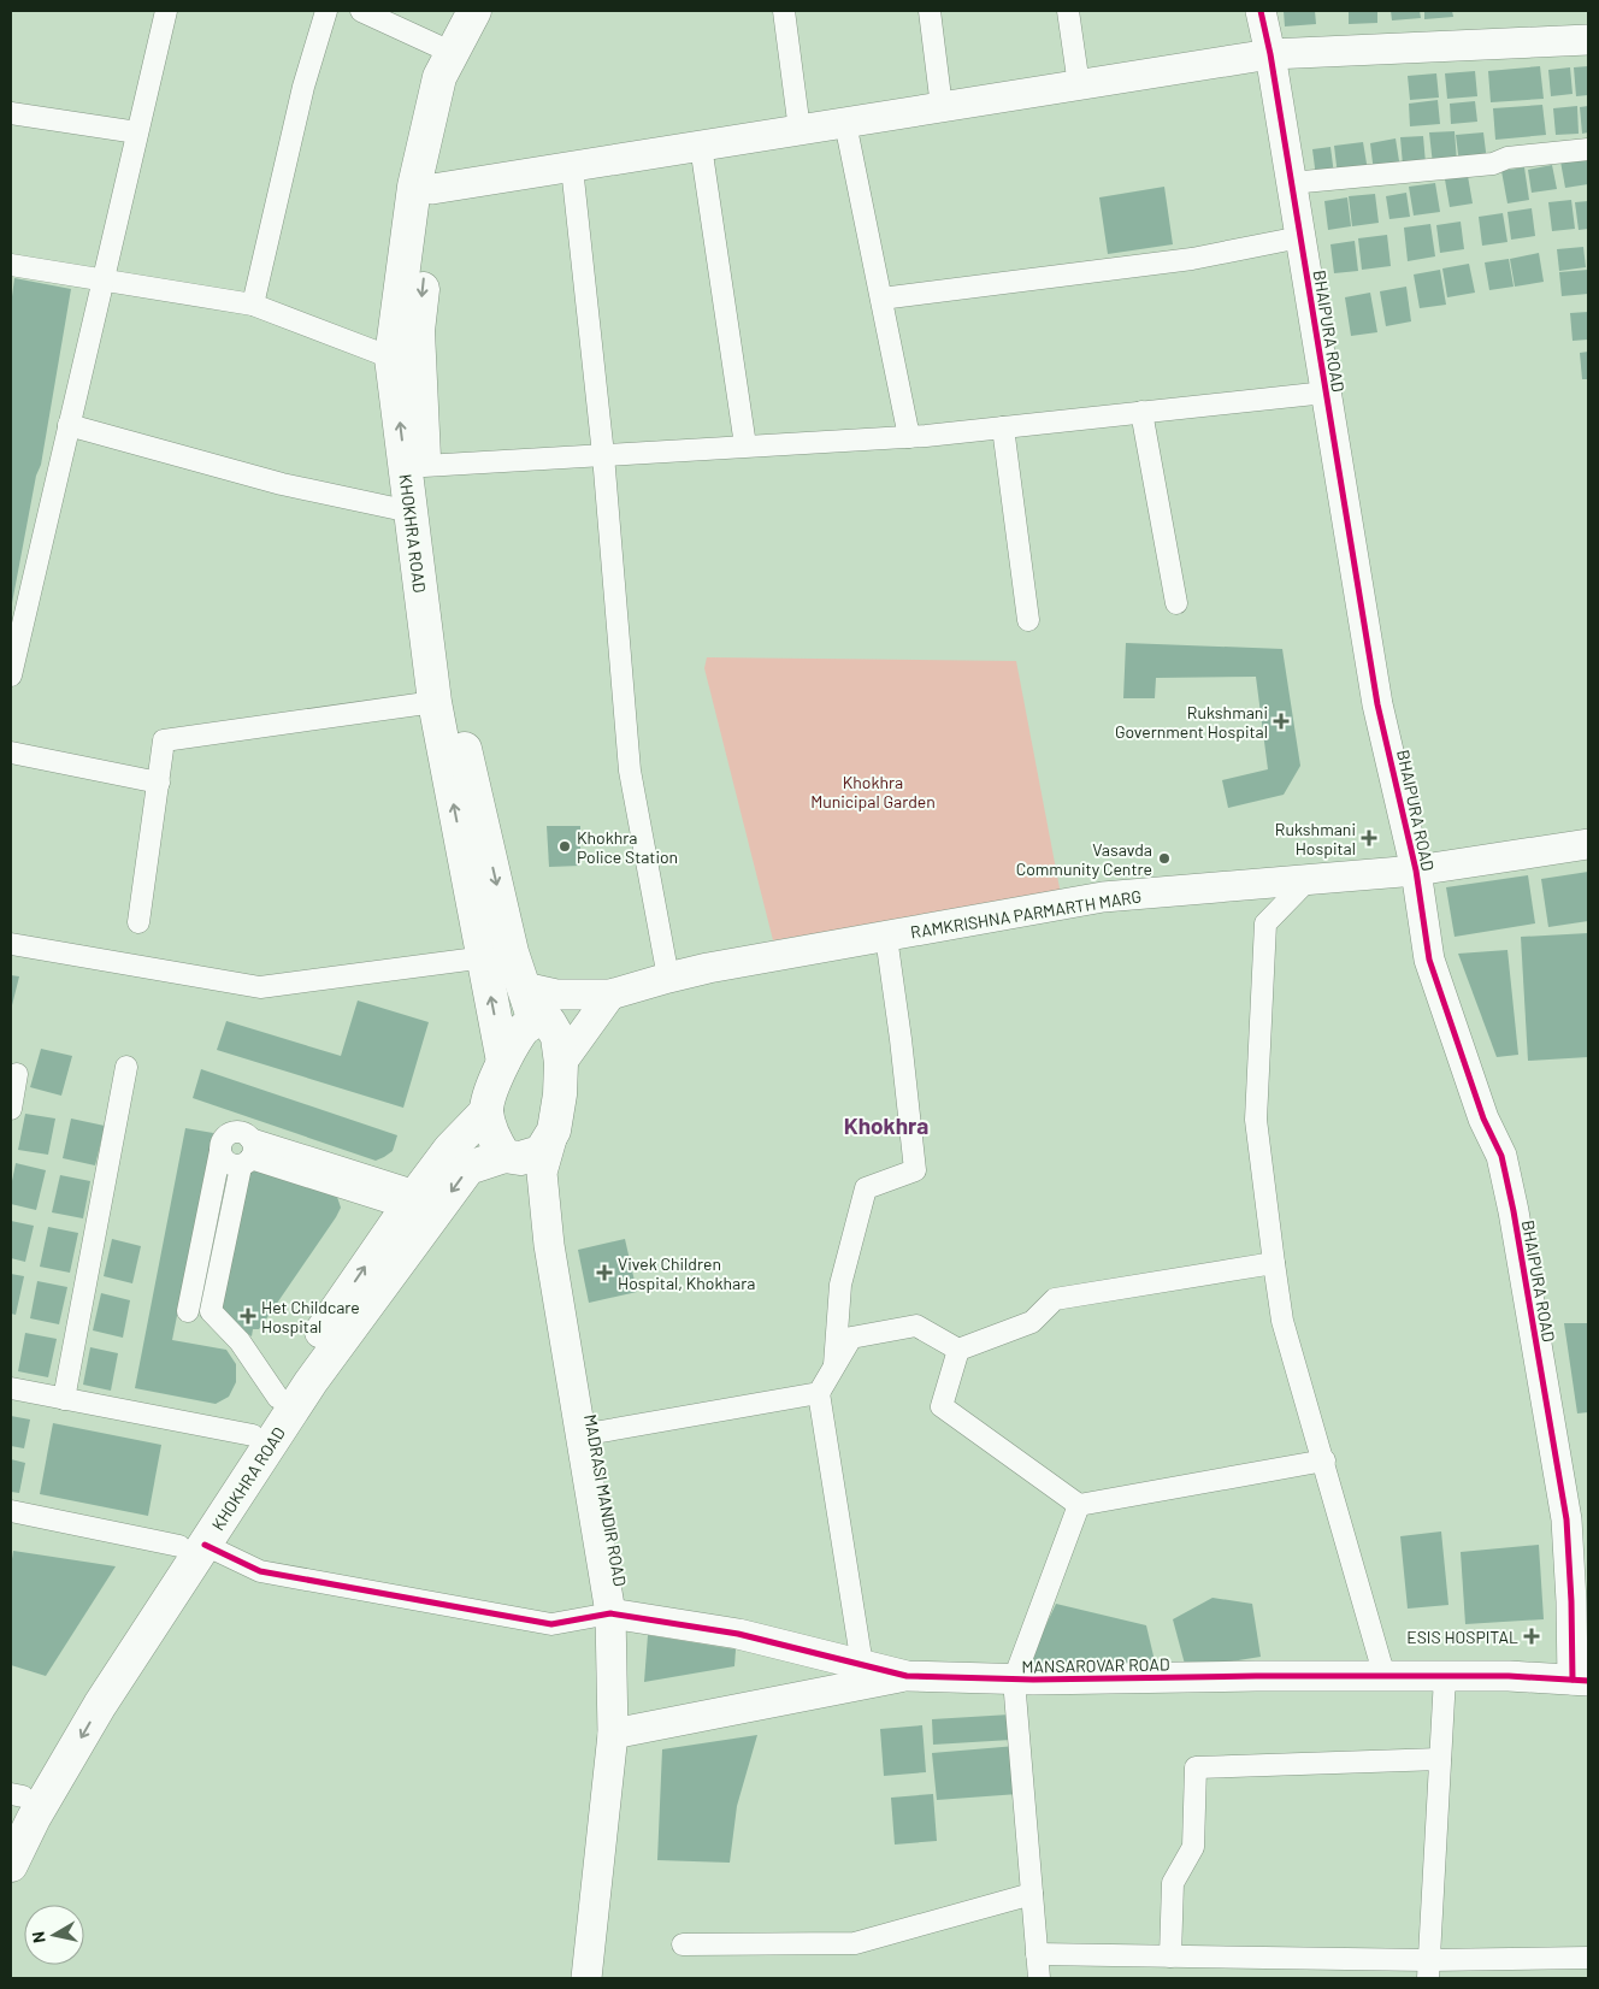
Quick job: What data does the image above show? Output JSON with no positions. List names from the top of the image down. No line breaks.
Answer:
{"streets":{"main road":["KHOKHRA ROAD"],"street":["BHAIPURA ROAD","RAMKRISHNA PARMARTH MARG","MADRASI MANDIR ROAD","MANSAROVAR ROAD"]},"crossings":[["BHAIPURA ROAD","RAMKRISHNA PARMARTH MARG"],["BHAIPURA ROAD","MANSAROVAR ROAD"],["KHOKHRA ROAD","RAMKRISHNA PARMARTH MARG"],["MADRASI MANDIR ROAD","MANSAROVAR ROAD"]],"districts":["Khokhra"],"parks":["Khokhra Municipal Garden"],"places":{"health":["Rukshmani Government Hospital","Rukshmani Hospital","Vivek Children Hospital, Khokhara","Het Childcare Hospital","ESIS HOSPITAL"],"other":["Khokhra Police Station","Vasavda Community Centre"]},"north":"left"}
